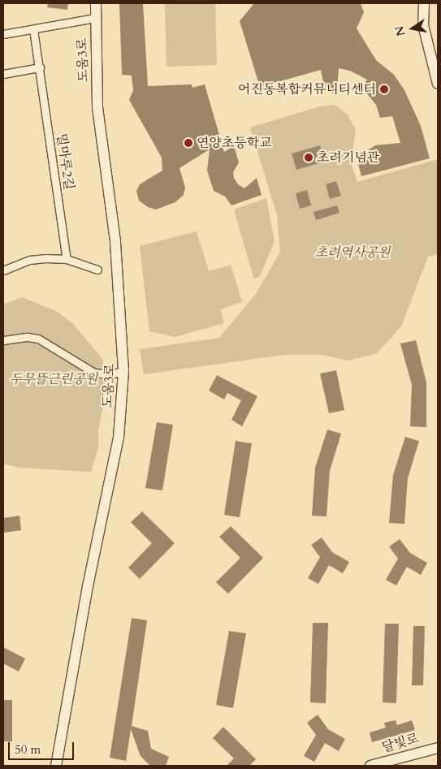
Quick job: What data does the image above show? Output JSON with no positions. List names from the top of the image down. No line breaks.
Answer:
{"streets":{"street":["도움3로","밀마루2길","달빛로"]},"parks":["초려역사공원","두무뜰근린공원"],"places":["어진동복합커뮤니티센터","연양초등학교","초려기념관"],"scale_bar":"50 m","north":"left"}
